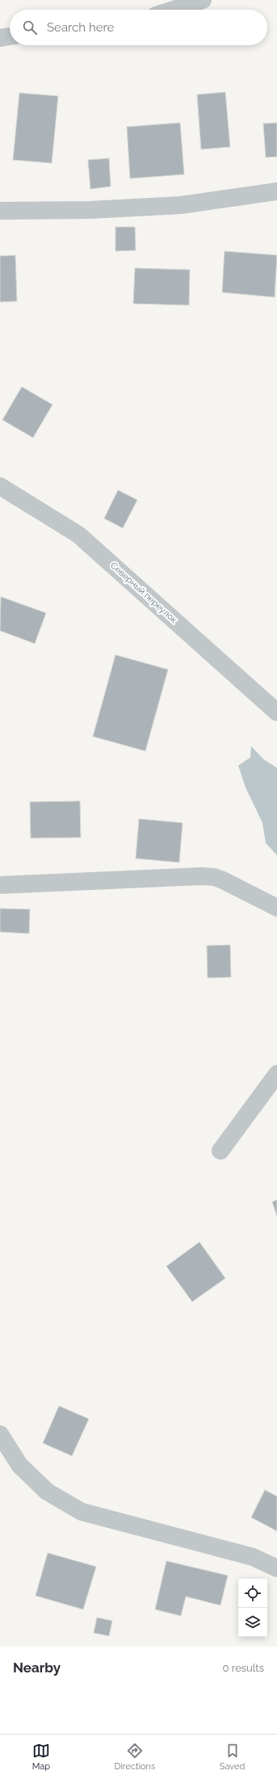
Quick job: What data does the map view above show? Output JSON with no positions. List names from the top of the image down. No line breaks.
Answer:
{"streets":{"street":["Северный переулок"]},"page":{"search":"Search here","heading":["Nearby","0 results"],"nav":["Map","Directions","Saved"]}}
